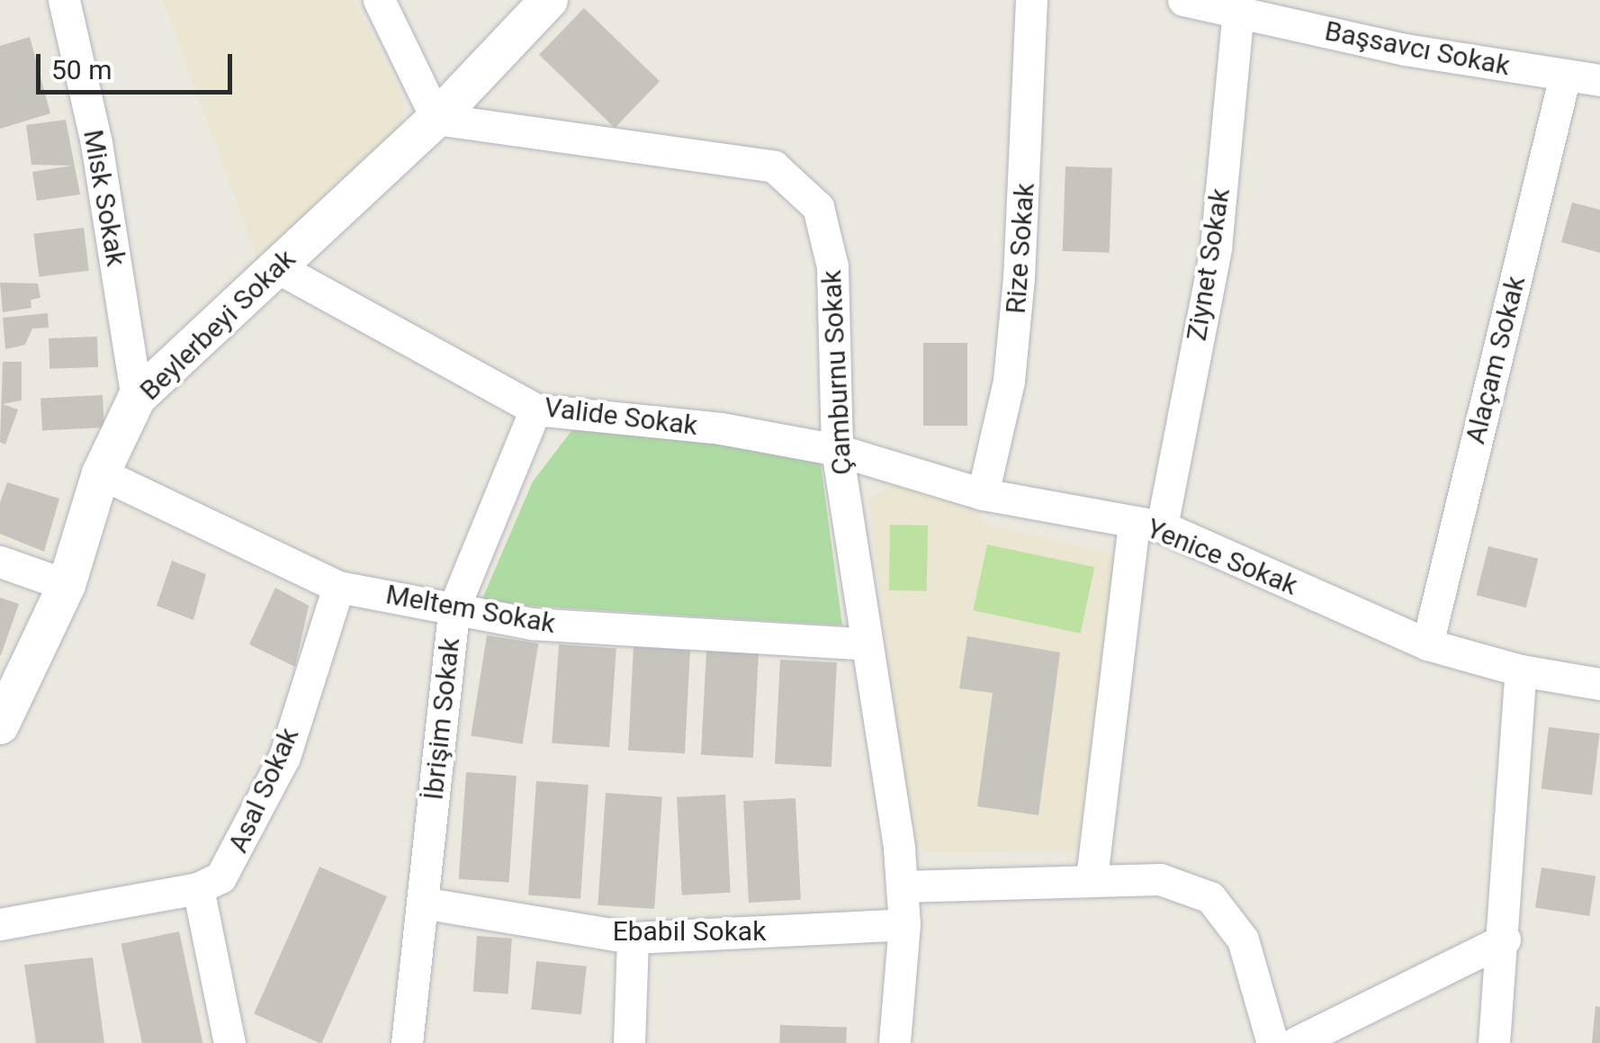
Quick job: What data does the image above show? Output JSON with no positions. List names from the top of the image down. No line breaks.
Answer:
{"streets":{"street":["Başsavcı Sokak","Misk Sokak","Rize Sokak","Ziynet Sokak","Beylerbeyi Sokak","Alaçam Sokak","Çamburnu Sokak","Valide Sokak","Yenice Sokak","Meltem Sokak","İbrişim Sokak","Asal Sokak","Ebabil Sokak"]},"crossings":[["Başsavcı Sokak","Ziynet Sokak"],["Başsavcı Sokak","Alaçam Sokak"],["Misk Sokak","Beylerbeyi Sokak"],["Rize Sokak","Yenice Sokak"],["Ziynet Sokak","Yenice Sokak"],["Beylerbeyi Sokak","Çamburnu Sokak"],["Beylerbeyi Sokak","Valide Sokak"],["Beylerbeyi Sokak","Meltem Sokak"],["Alaçam Sokak","Yenice Sokak"],["Çamburnu Sokak","Valide Sokak"],["Çamburnu Sokak","Yenice Sokak"],["Çamburnu Sokak","Meltem Sokak"],["Çamburnu Sokak","Ebabil Sokak"],["Valide Sokak","Yenice Sokak"],["Valide Sokak","İbrişim Sokak"],["Meltem Sokak","İbrişim Sokak"],["Meltem Sokak","Asal Sokak"],["İbrişim Sokak","Ebabil Sokak"]],"scale_bar":"50 m"}
